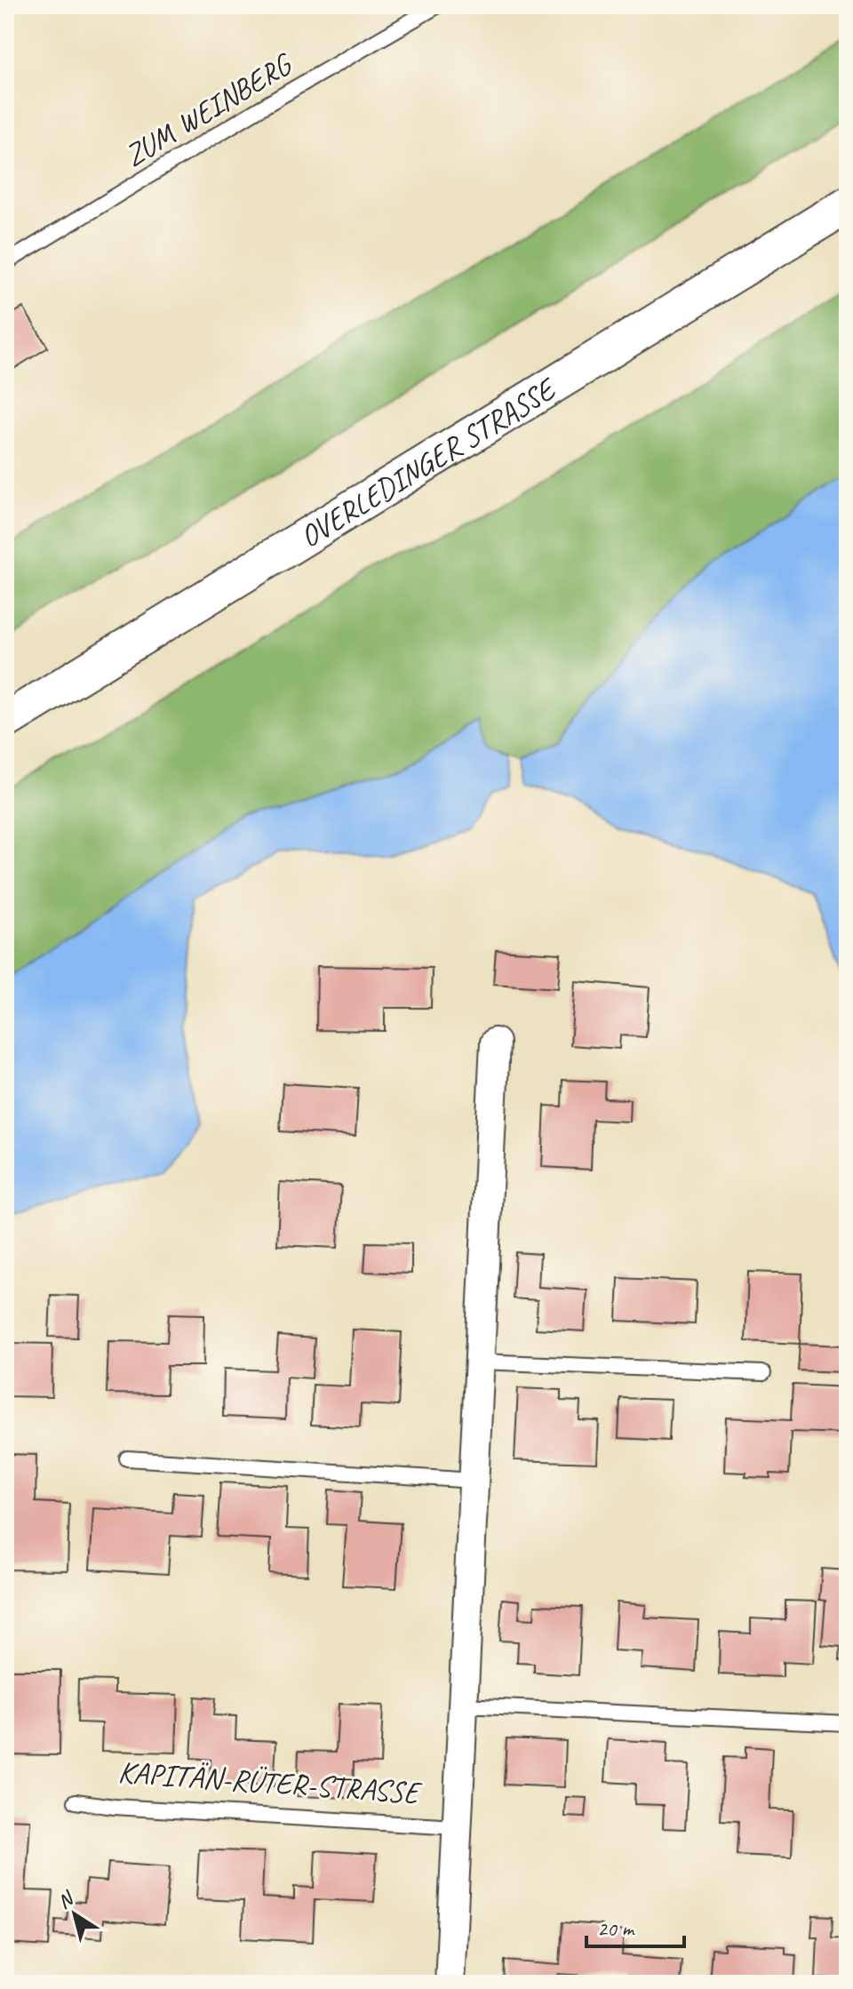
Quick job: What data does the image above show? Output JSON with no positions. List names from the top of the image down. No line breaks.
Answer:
{"streets":{"street":["OVERLEDINGER STRASSE","KAPITÄN-RÜTER-STRASSE"],"lane":["ZUM WEINBERG"]},"scale_bar":"20 m","north":"top left"}
